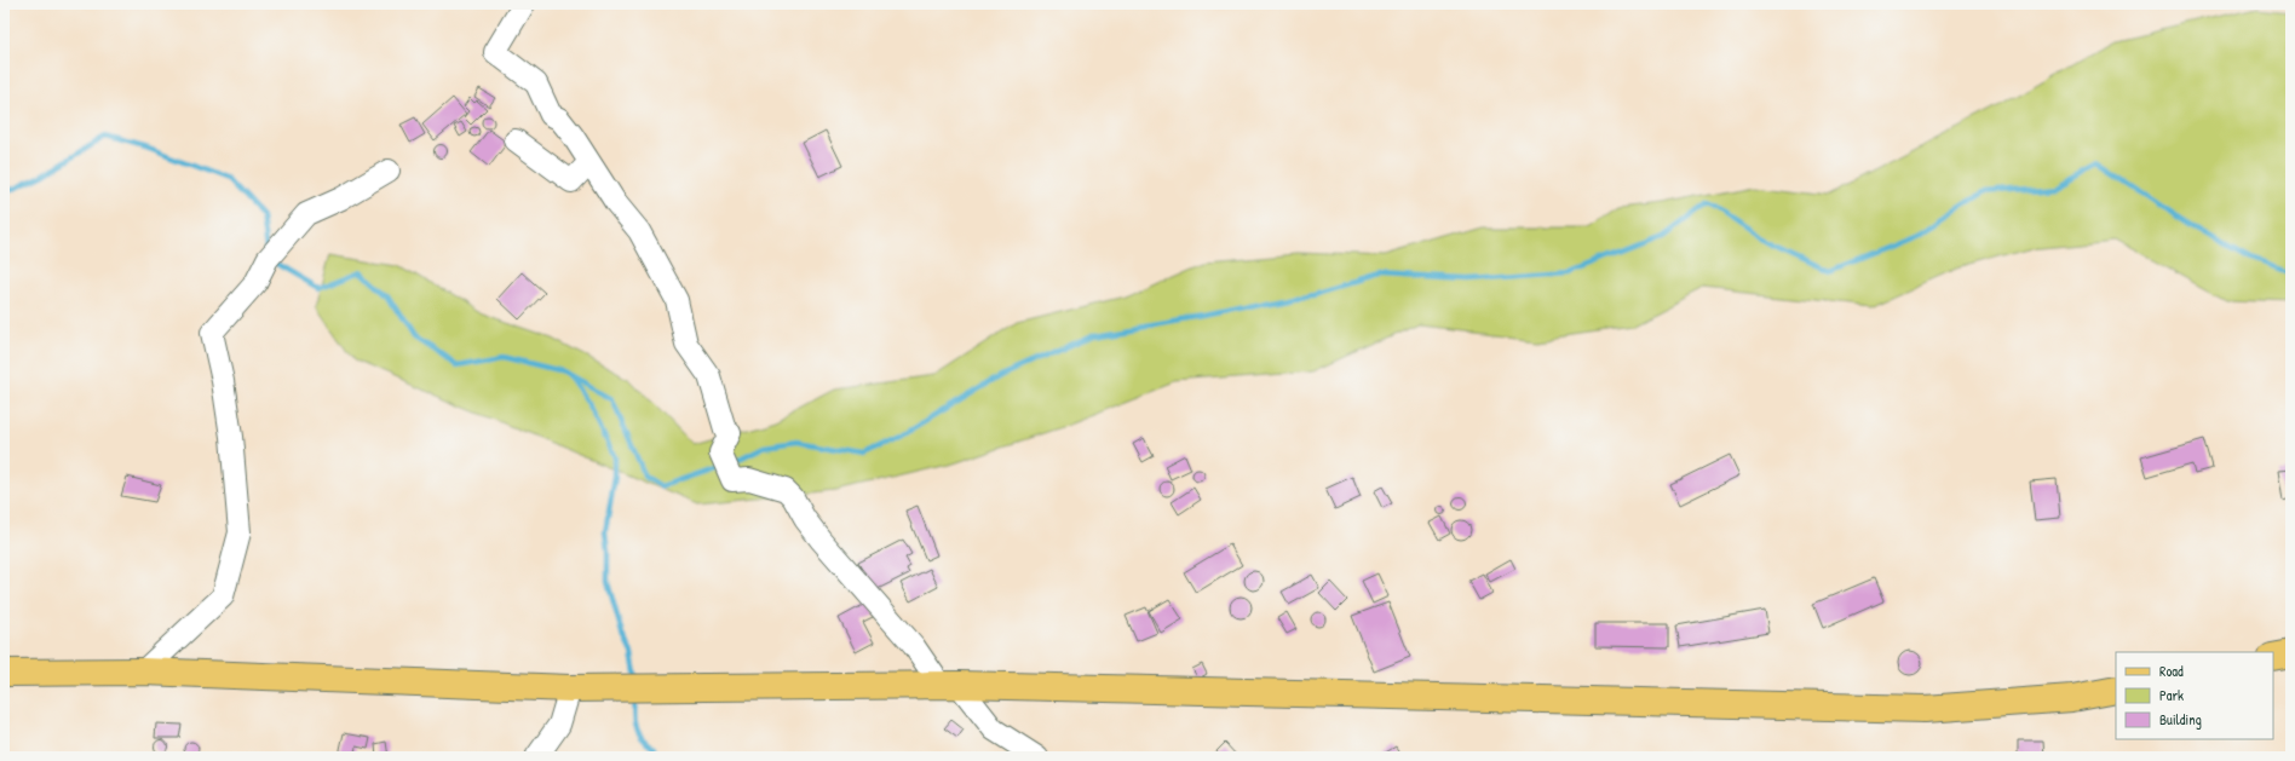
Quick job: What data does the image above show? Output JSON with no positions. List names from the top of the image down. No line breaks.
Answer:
{"legend":["Road","Park","Building"]}
